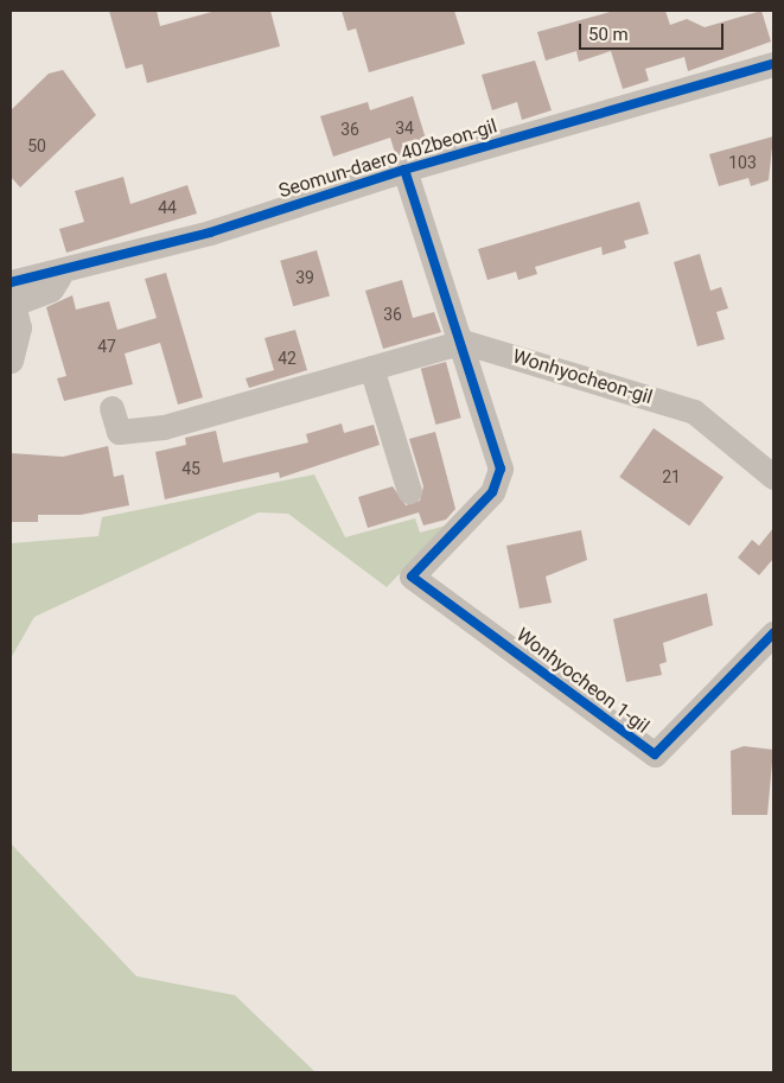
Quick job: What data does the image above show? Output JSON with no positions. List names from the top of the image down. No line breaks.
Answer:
{"streets":{"street":["Seomun-daero 402beon-gil","Wonhyocheon-gil","Wonhyocheon 1-gil"]},"crossings":[["Wonhyocheon-gil","Wonhyocheon 1-gil"]],"house_numbers":["34","36","50","103","44","39","36","47","42","45","21"],"scale_bar":"50 m"}
